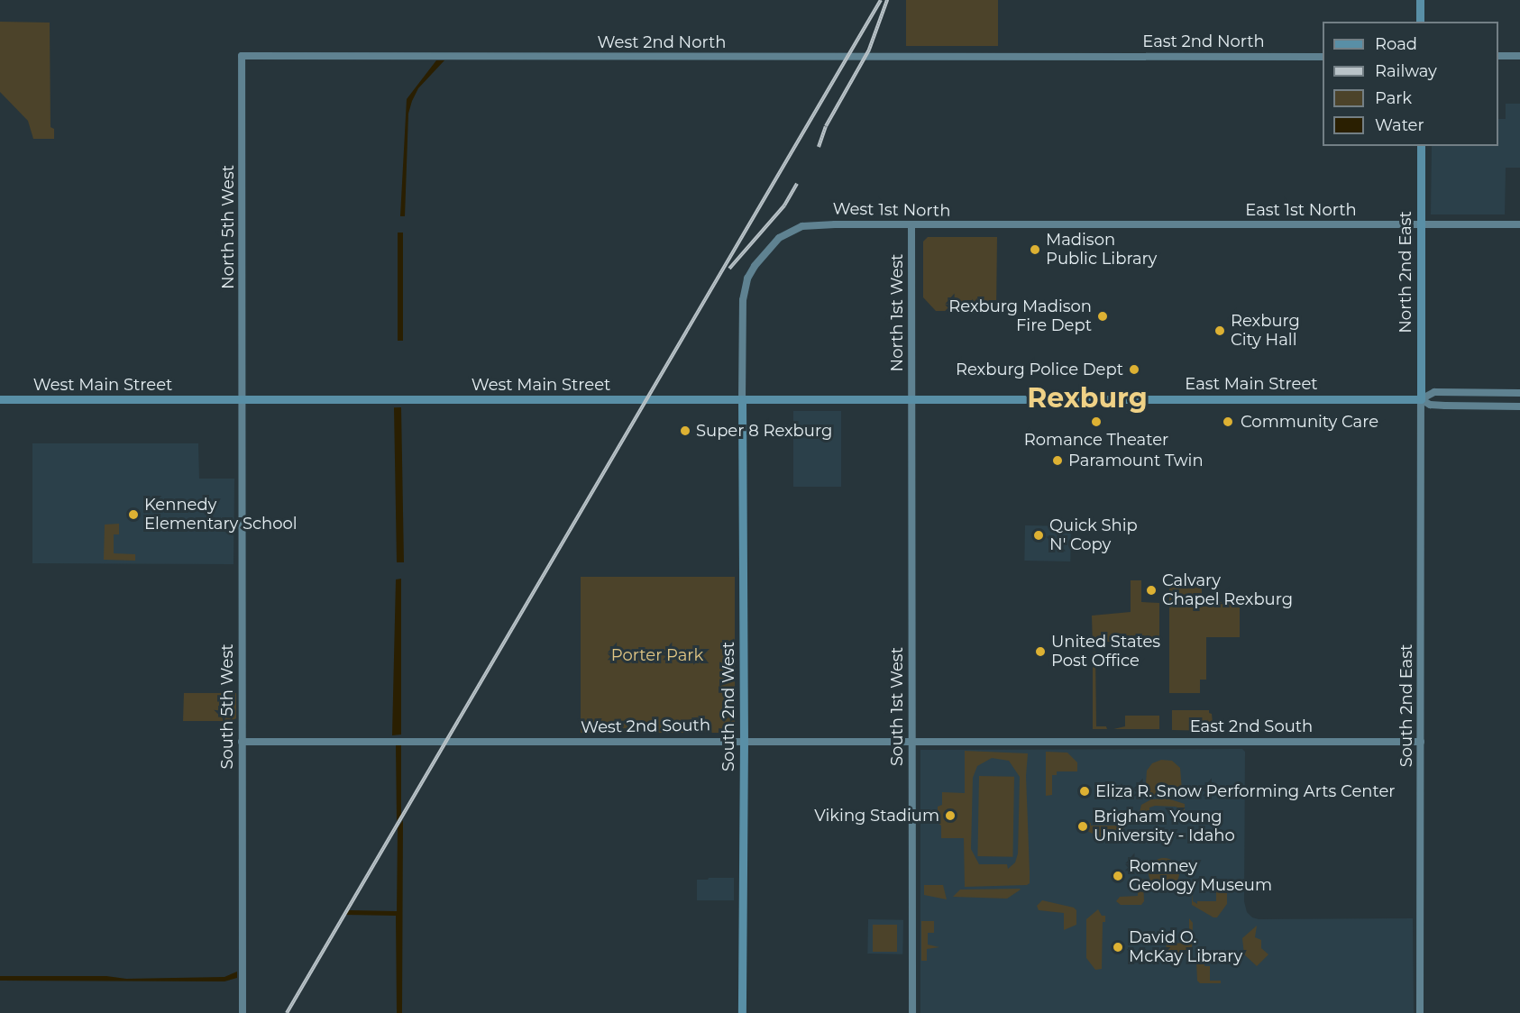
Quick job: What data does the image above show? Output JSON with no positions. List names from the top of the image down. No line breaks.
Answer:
{"streets":{"main road":["North 2nd East","East Main Street","West Main Street","South 2nd West"],"street":["East 2nd North","West 2nd North","West 1st North","East 1st North","North 5th West","North 1st West","South 2nd East","South 5th West","South 1st West","West 2nd South","East 2nd South"]},"crossings":[["East 2nd North","West 2nd North"],["West 2nd North","North 5th West"],["West 1st North","East 1st North"],["West 1st North","North 1st West"],["West 1st North","West Main Street"],["West 1st North","South 2nd West"],["East 1st North","North 2nd East"],["North 5th West","West Main Street"],["North 5th West","South 5th West"],["North 2nd East","East Main Street"],["North 2nd East","South 2nd East"],["North 1st West","West Main Street"],["North 1st West","South 1st West"],["East Main Street","West Main Street"],["East Main Street","South 2nd East"],["West Main Street","South 5th West"],["West Main Street","South 2nd West"],["West Main Street","South 1st West"],["South 2nd East","East 2nd South"],["South 5th West","West 2nd South"],["South 2nd West","West 2nd South"],["South 1st West","West 2nd South"],["West 2nd South","East 2nd South"]],"districts":["Rexburg"],"parks":["Porter Park"],"places":["Madison Public Library","Rexburg Madison Fire Dept","Rexburg City Hall","Rexburg Police Dept","Romance Theater","Community Care","Super 8 Rexburg","Paramount Twin","Kennedy Elementary School","Quick Ship N' Copy","Calvary Chapel Rexburg","United States Post Office","Eliza R. Snow Performing Arts Center","Viking Stadium","Brigham Young University - Idaho","Romney Geology Museum","David O. McKay Library"],"legend":["Road","Railway","Park","Water"]}
